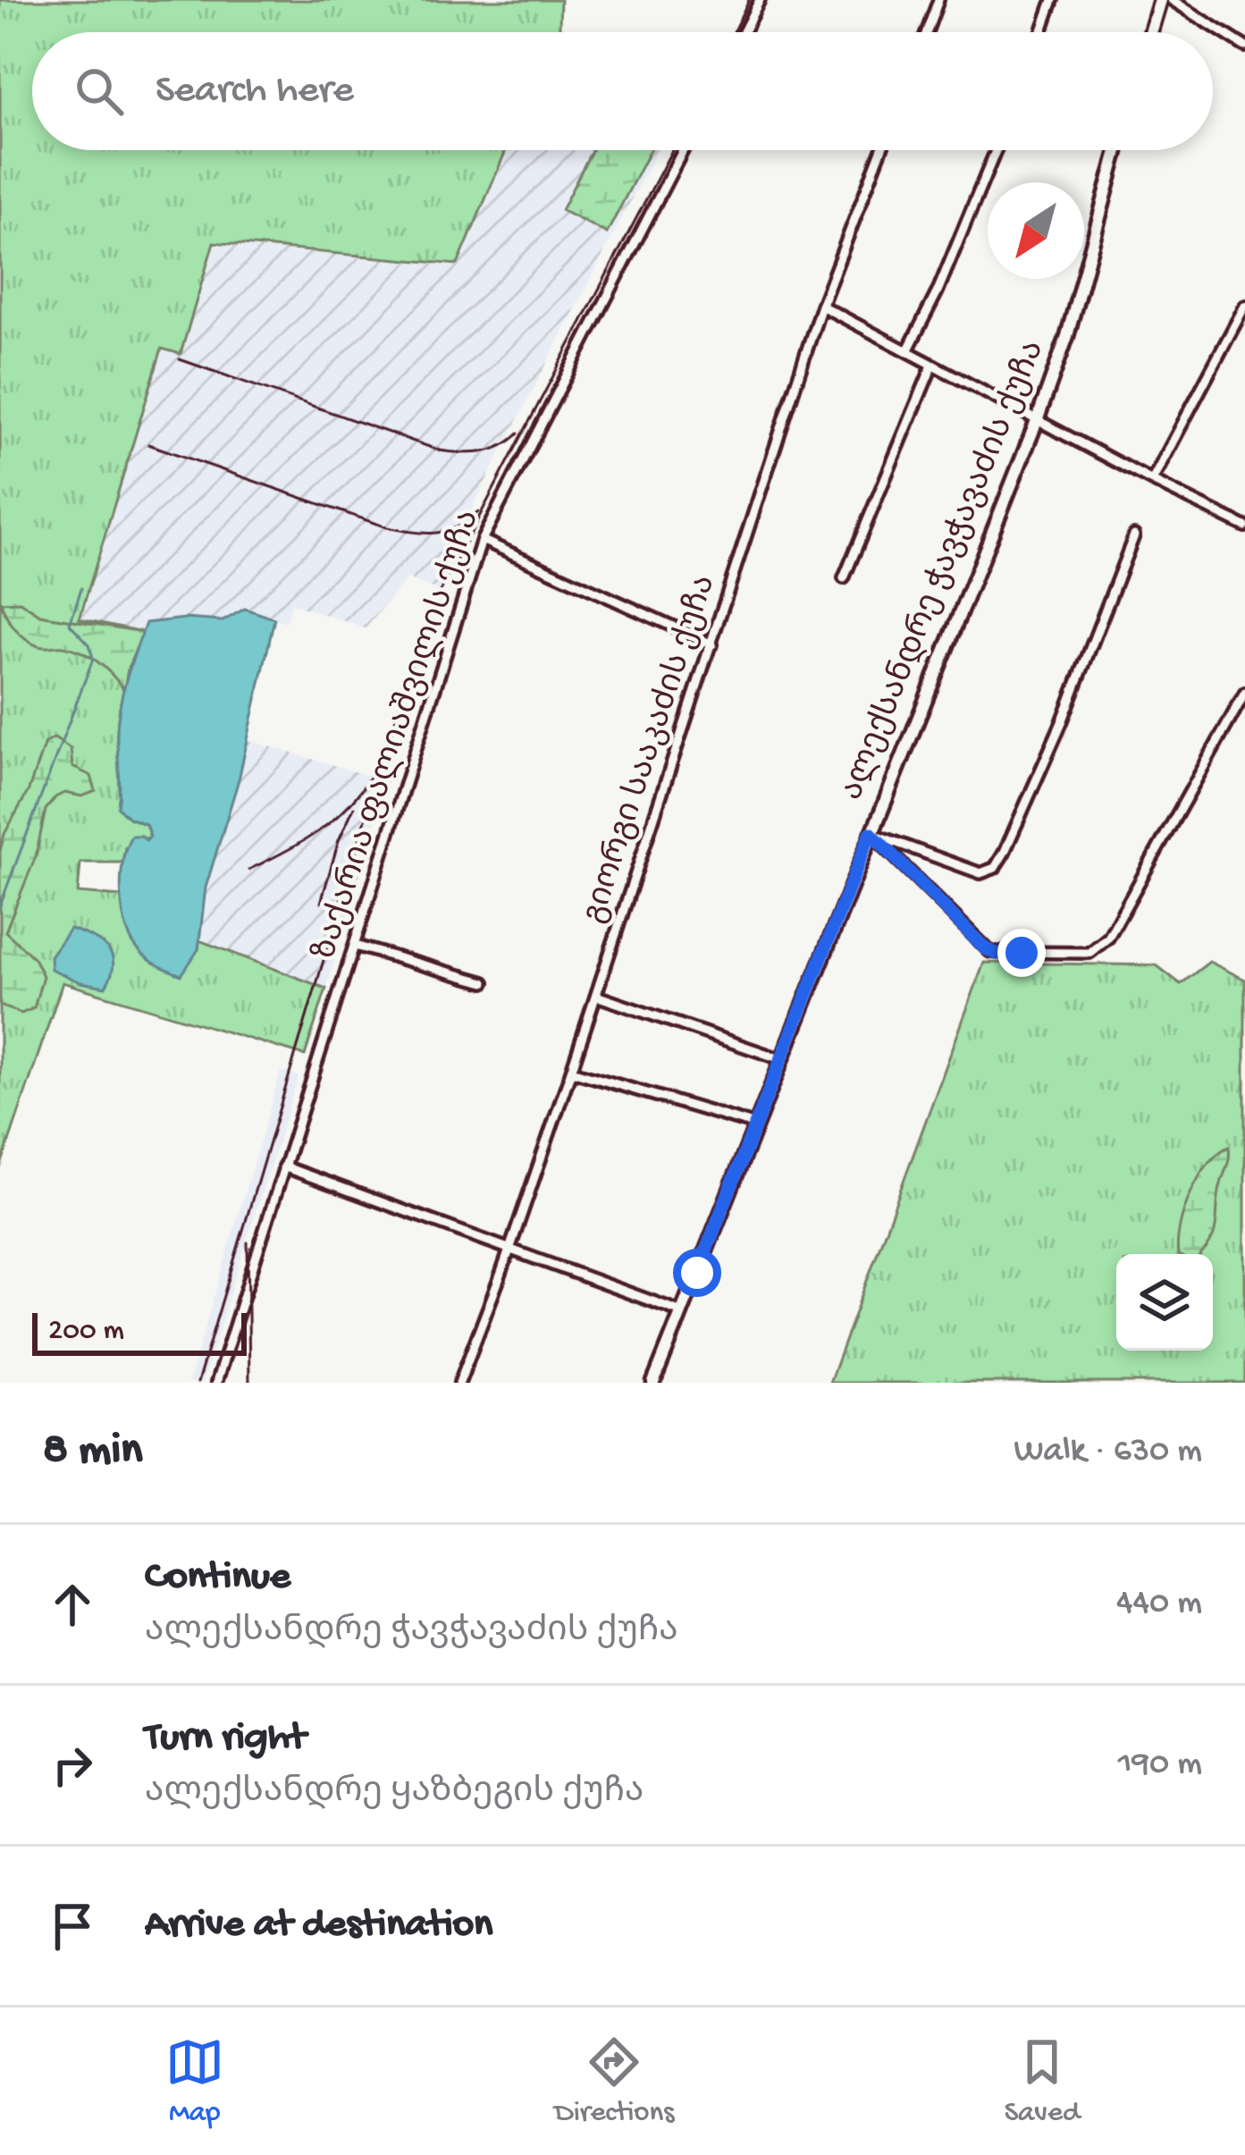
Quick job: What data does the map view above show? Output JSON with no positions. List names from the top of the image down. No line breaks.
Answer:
{"streets":{"street":["ალექსანდრე ჭავჭავაძის ქუჩა","ზაქარია ფალიაშვილის ქუჩა","გიორგი სააკაძის ქუჩა"]},"scale_bar":"200 m","north":"bottom left","page":{"search":"Search here","scale":"200 m","heading":["8 min","Walk · 630 m"],"list":[["Continue","ალექსანდრე ჭავჭავაძის ქუჩა","440 m"],["Turn right","ალექსანდრე ყაზბეგის ქუჩა","190 m"],"Arrive at destination"],"nav":["Map","Directions","Saved"]}}
